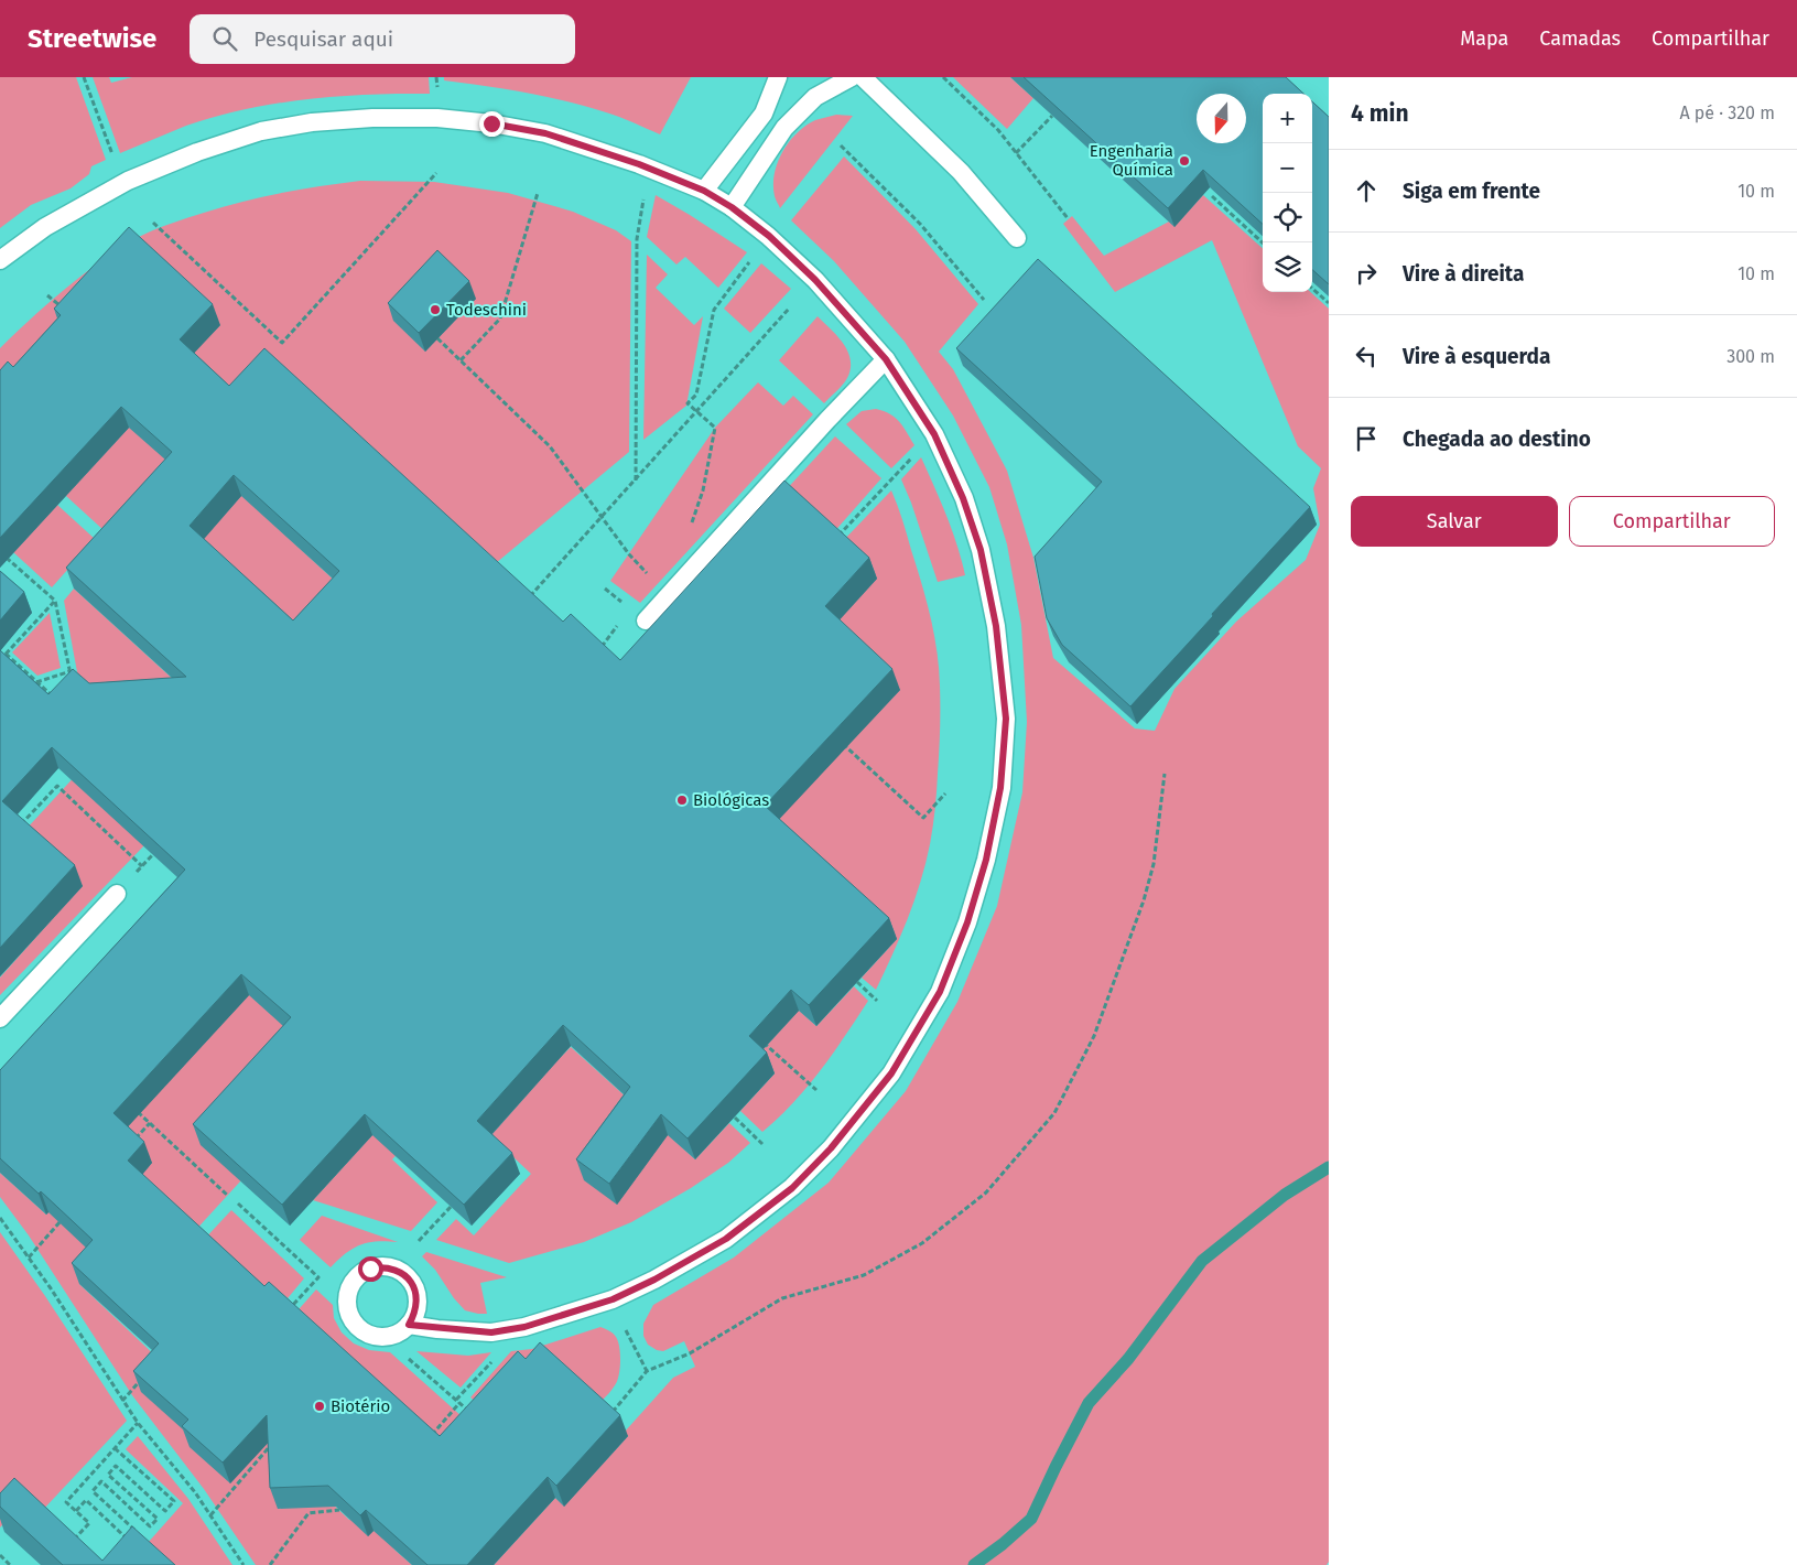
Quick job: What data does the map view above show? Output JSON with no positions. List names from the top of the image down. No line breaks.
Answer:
{"places":["Engenharia Química","Todeschini","Biológicas","Biotério"],"north":"bottom","page":{"header":"Streetwise","search":"Pesquisar aqui","nav":["Mapa","Camadas","Compartilhar"],"heading":["4 min","A pé · 320 m"],"map_buttons":["+","−"],"list":[["Siga em frente","10 m"],["Vire à direita","10 m"],["Vire à esquerda","300 m"],"Chegada ao destino"],"buttons":["Salvar","Compartilhar"]}}
